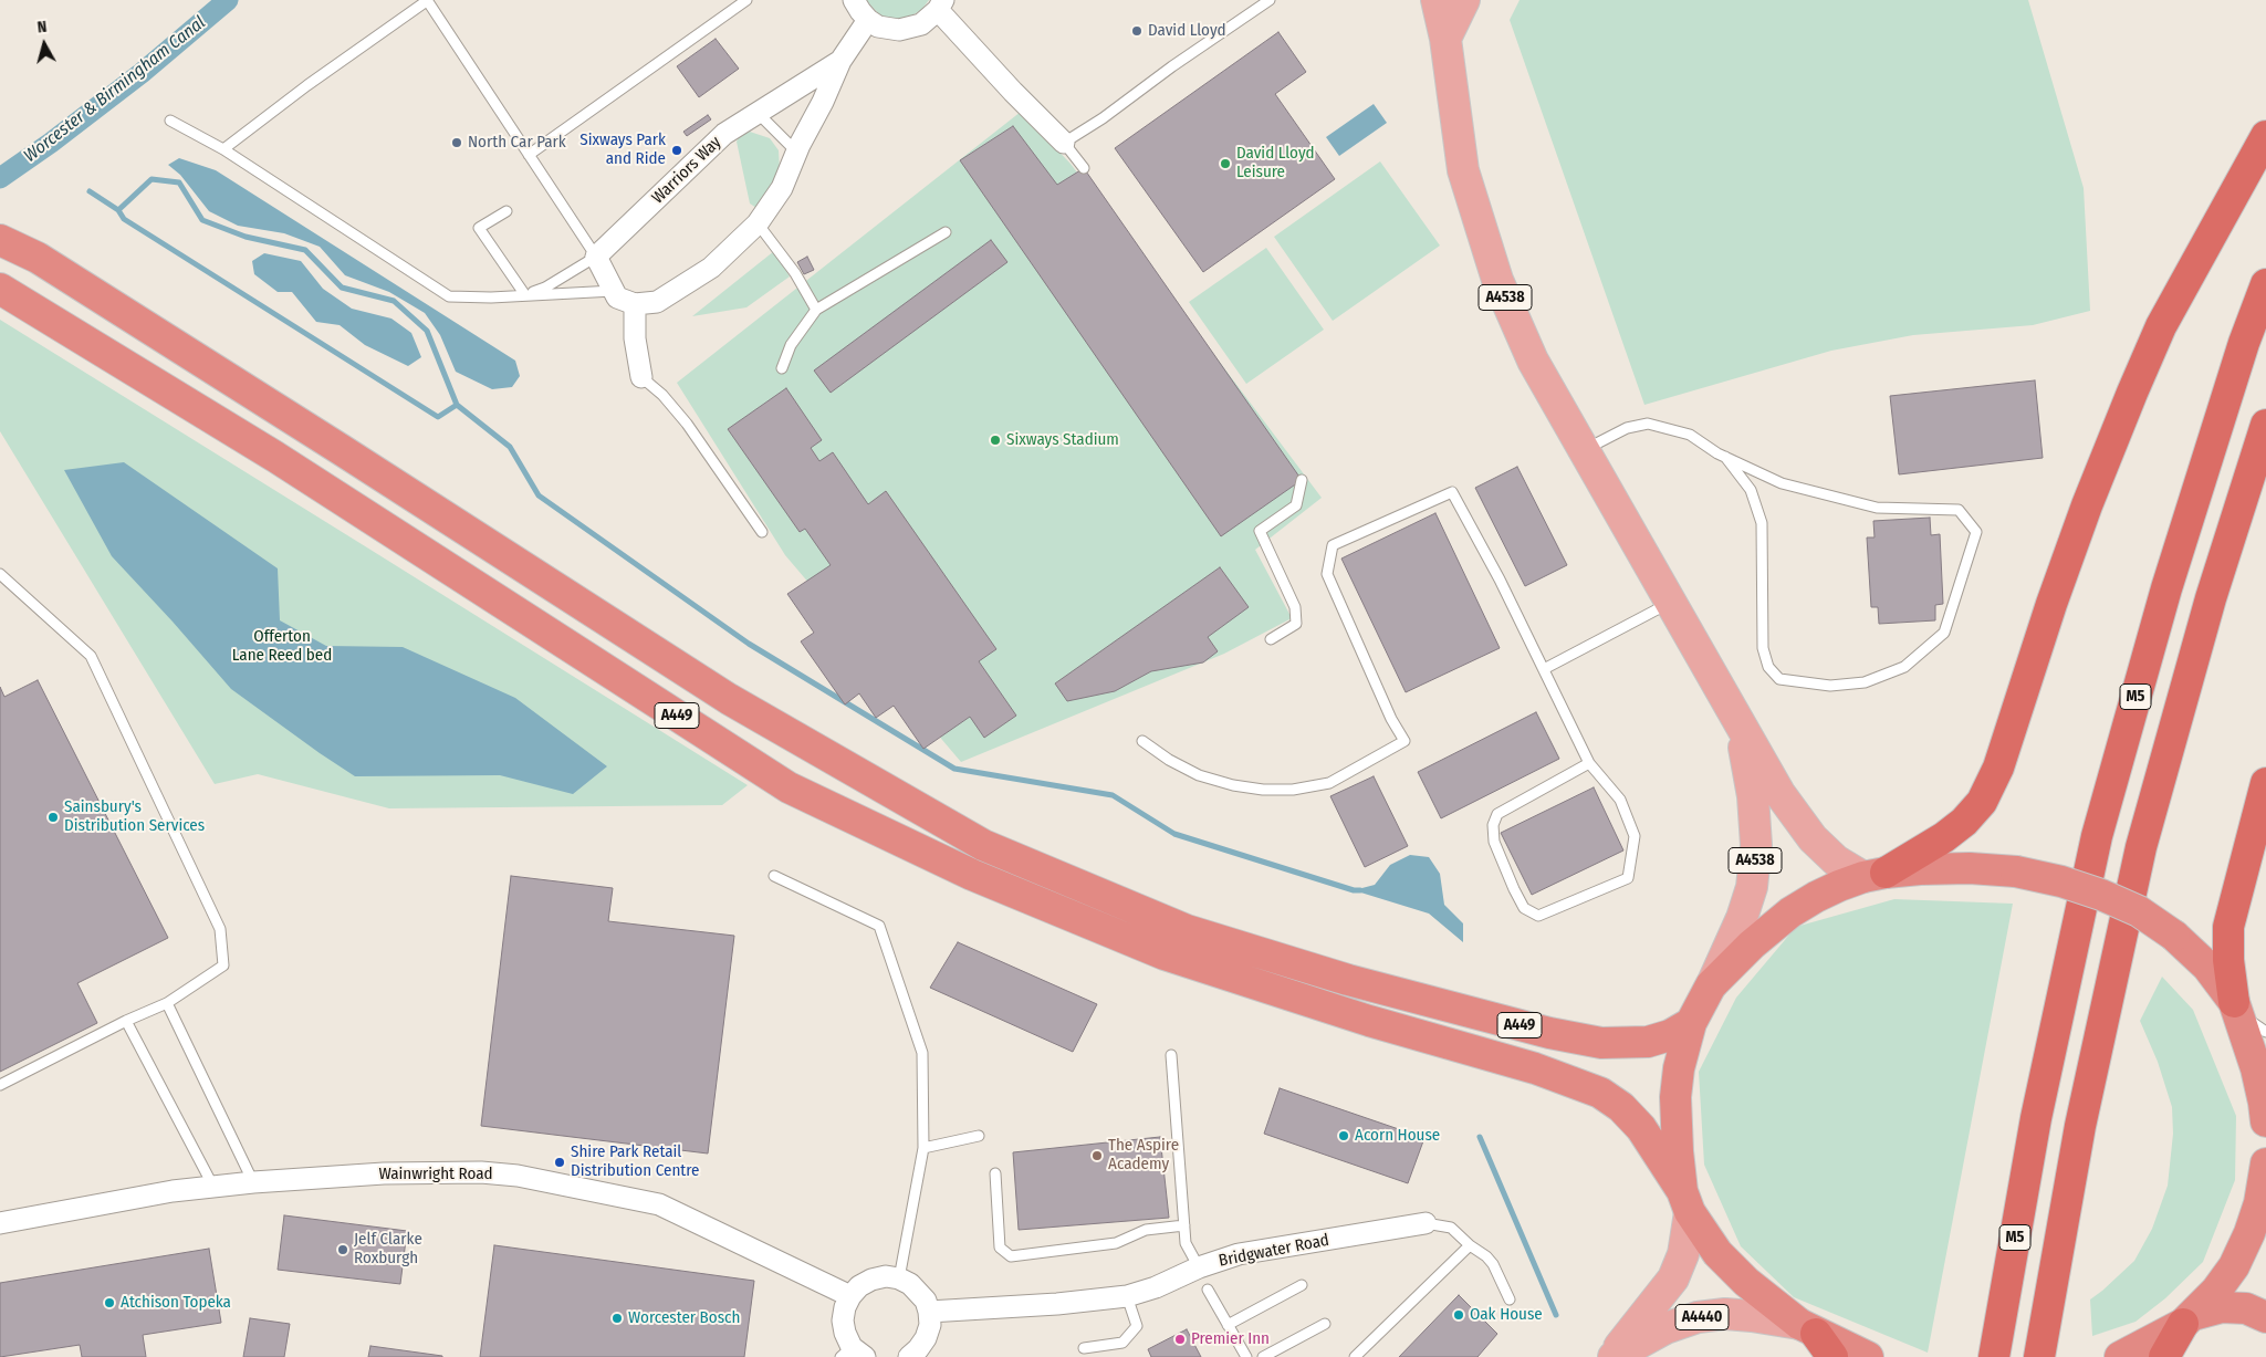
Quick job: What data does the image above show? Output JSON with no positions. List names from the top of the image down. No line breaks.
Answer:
{"streets":{"highway":["M5","A449"],"main road":["A4538","A4440"],"street":["Warriors Way","Wainwright Road","Bridgwater Road"]},"crossings":[["A449","A4440"]],"water":["Worcester & Birmingham Canal"],"parks":["Offerton Lane Reed bed"],"places":["David Lloyd","North Car Park","Sixways Park and Ride","David Lloyd Leisure","Sixways Stadium","Sainsbury's Distribution Services","Acorn House","The Aspire Academy","Shire Park Retail Distribution Centre","Jelf Clarke Roxburgh","Atchison Topeka","Oak House","Worcester Bosch","Premier Inn"],"north":"top"}
